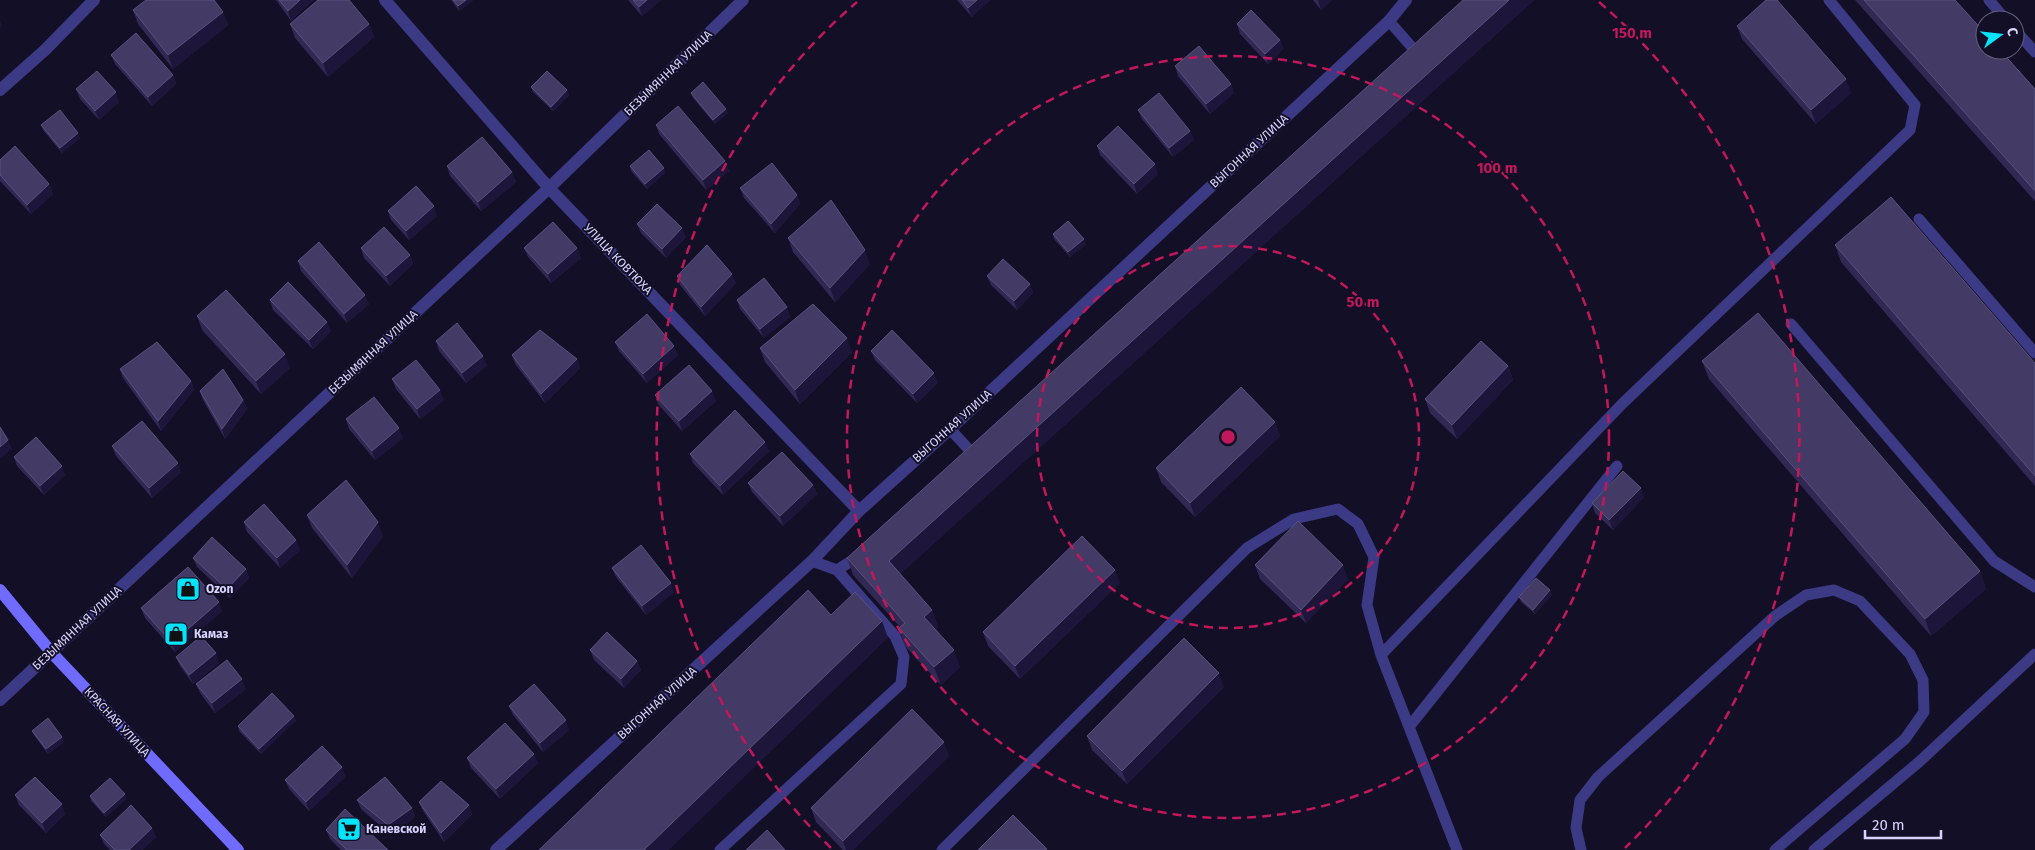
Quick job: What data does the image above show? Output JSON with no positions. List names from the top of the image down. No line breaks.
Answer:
{"streets":{"main road":["КРАСНАЯ УЛИЦА"],"street":["БЕЗЫМЯННАЯ УЛИЦА","ВЫГОННАЯ УЛИЦА","УЛИЦА КОВТЮХА"]},"crossings":[["БЕЗЫМЯННАЯ УЛИЦА","УЛИЦА КОВТЮХА"],["БЕЗЫМЯННАЯ УЛИЦА","КРАСНАЯ УЛИЦА"],["ВЫГОННАЯ УЛИЦА","УЛИЦА КОВТЮХА"]],"places":{"shop":["Ozon","Камаз"],"supermarket":["Каневской"]},"scale_bar":"20 m","north":"right","rings":["150 m","100 m","50 m"]}
